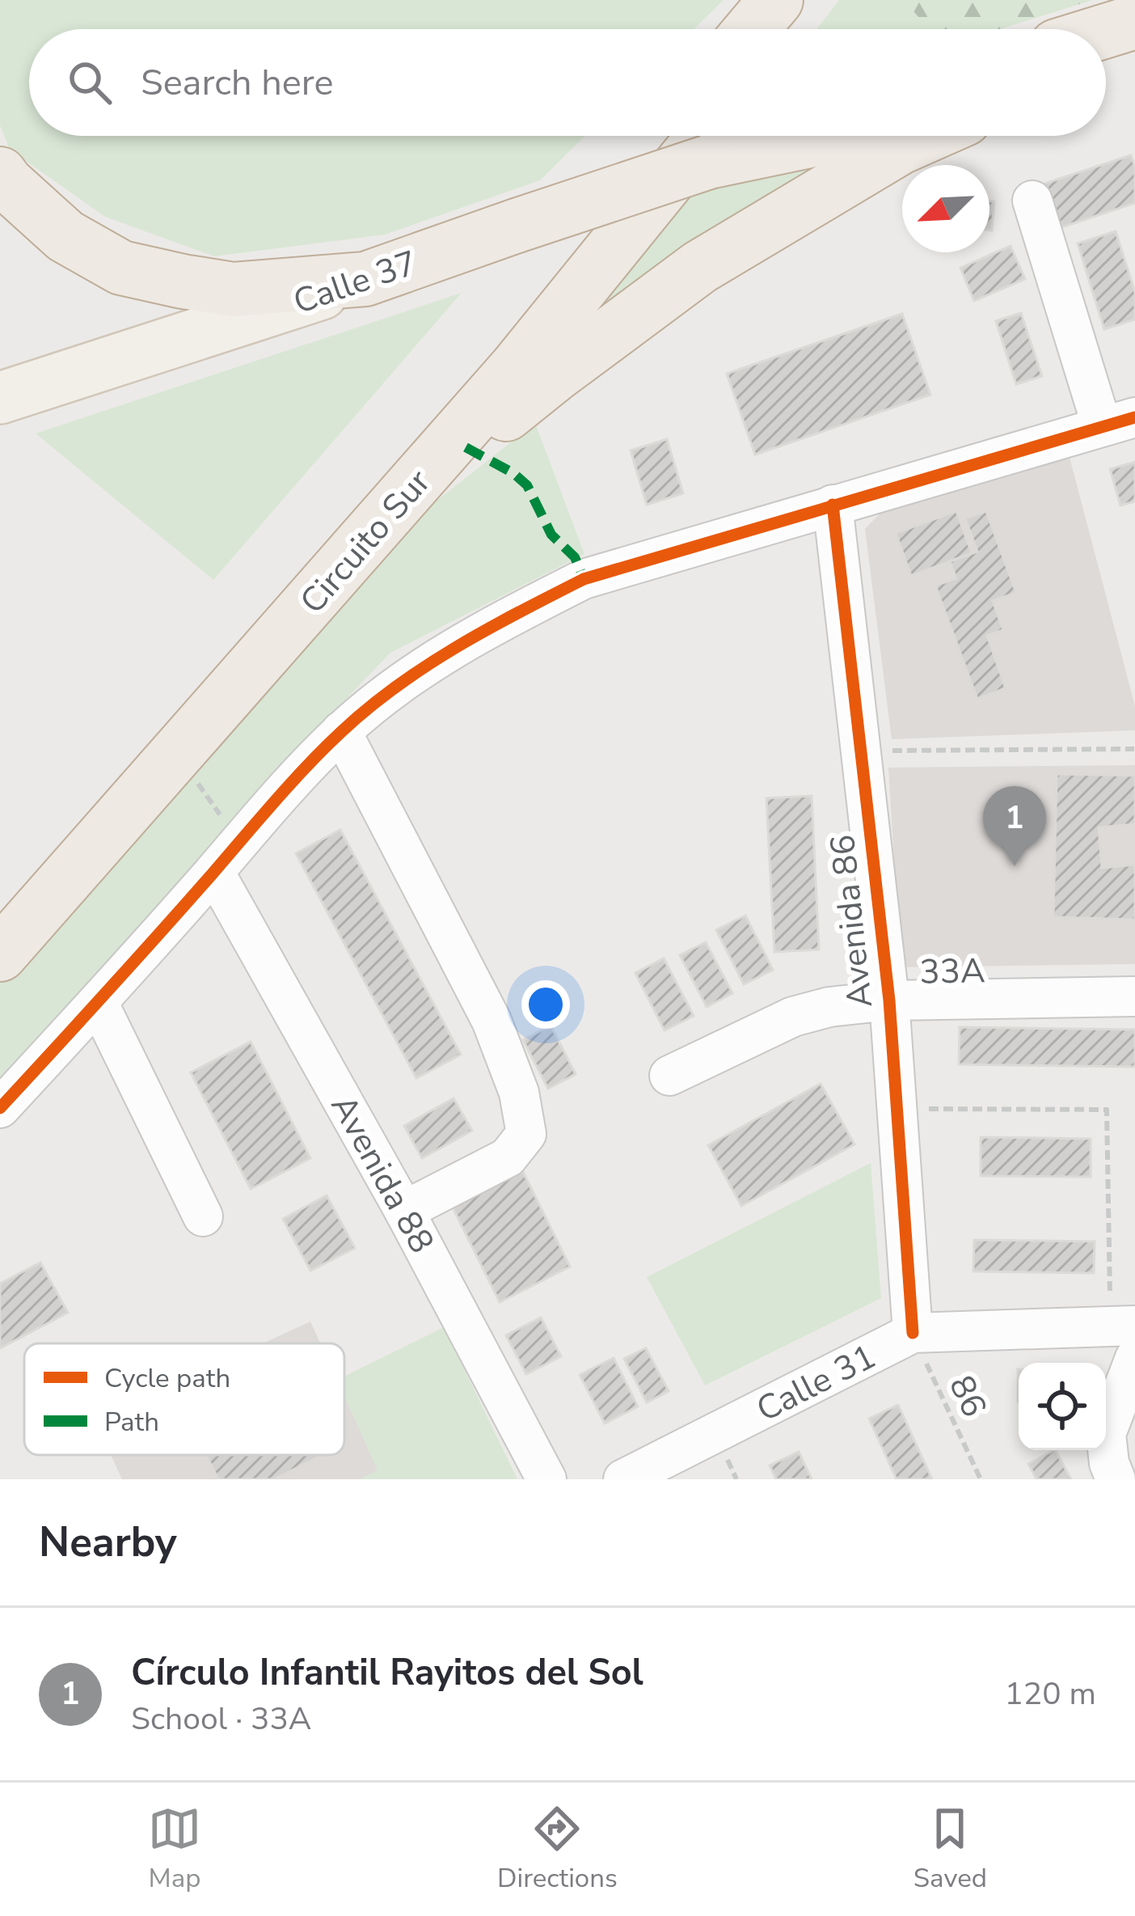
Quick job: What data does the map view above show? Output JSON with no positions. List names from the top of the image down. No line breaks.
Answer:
{"streets":{"highway":["Calle 37","Circuito Sur"],"street":["Avenida 86","33A","Avenida 88","Calle 31"],"path":["86"]},"crossings":[["Calle 37","Circuito Sur"],["Avenida 86","33A"],["Avenida 86","Calle 31"],["Avenida 86","86"],["Calle 31","86"]],"legend":["Cycle path","Path"],"north":"bottom left","page":{"search":"Search here","pins":"1","heading":"Nearby","list":[{"mark":"1","name":"Círculo Infantil Rayitos del Sol","note":"School · 33A","value":"120 m"}],"nav":["Map","Directions","Saved"]}}
